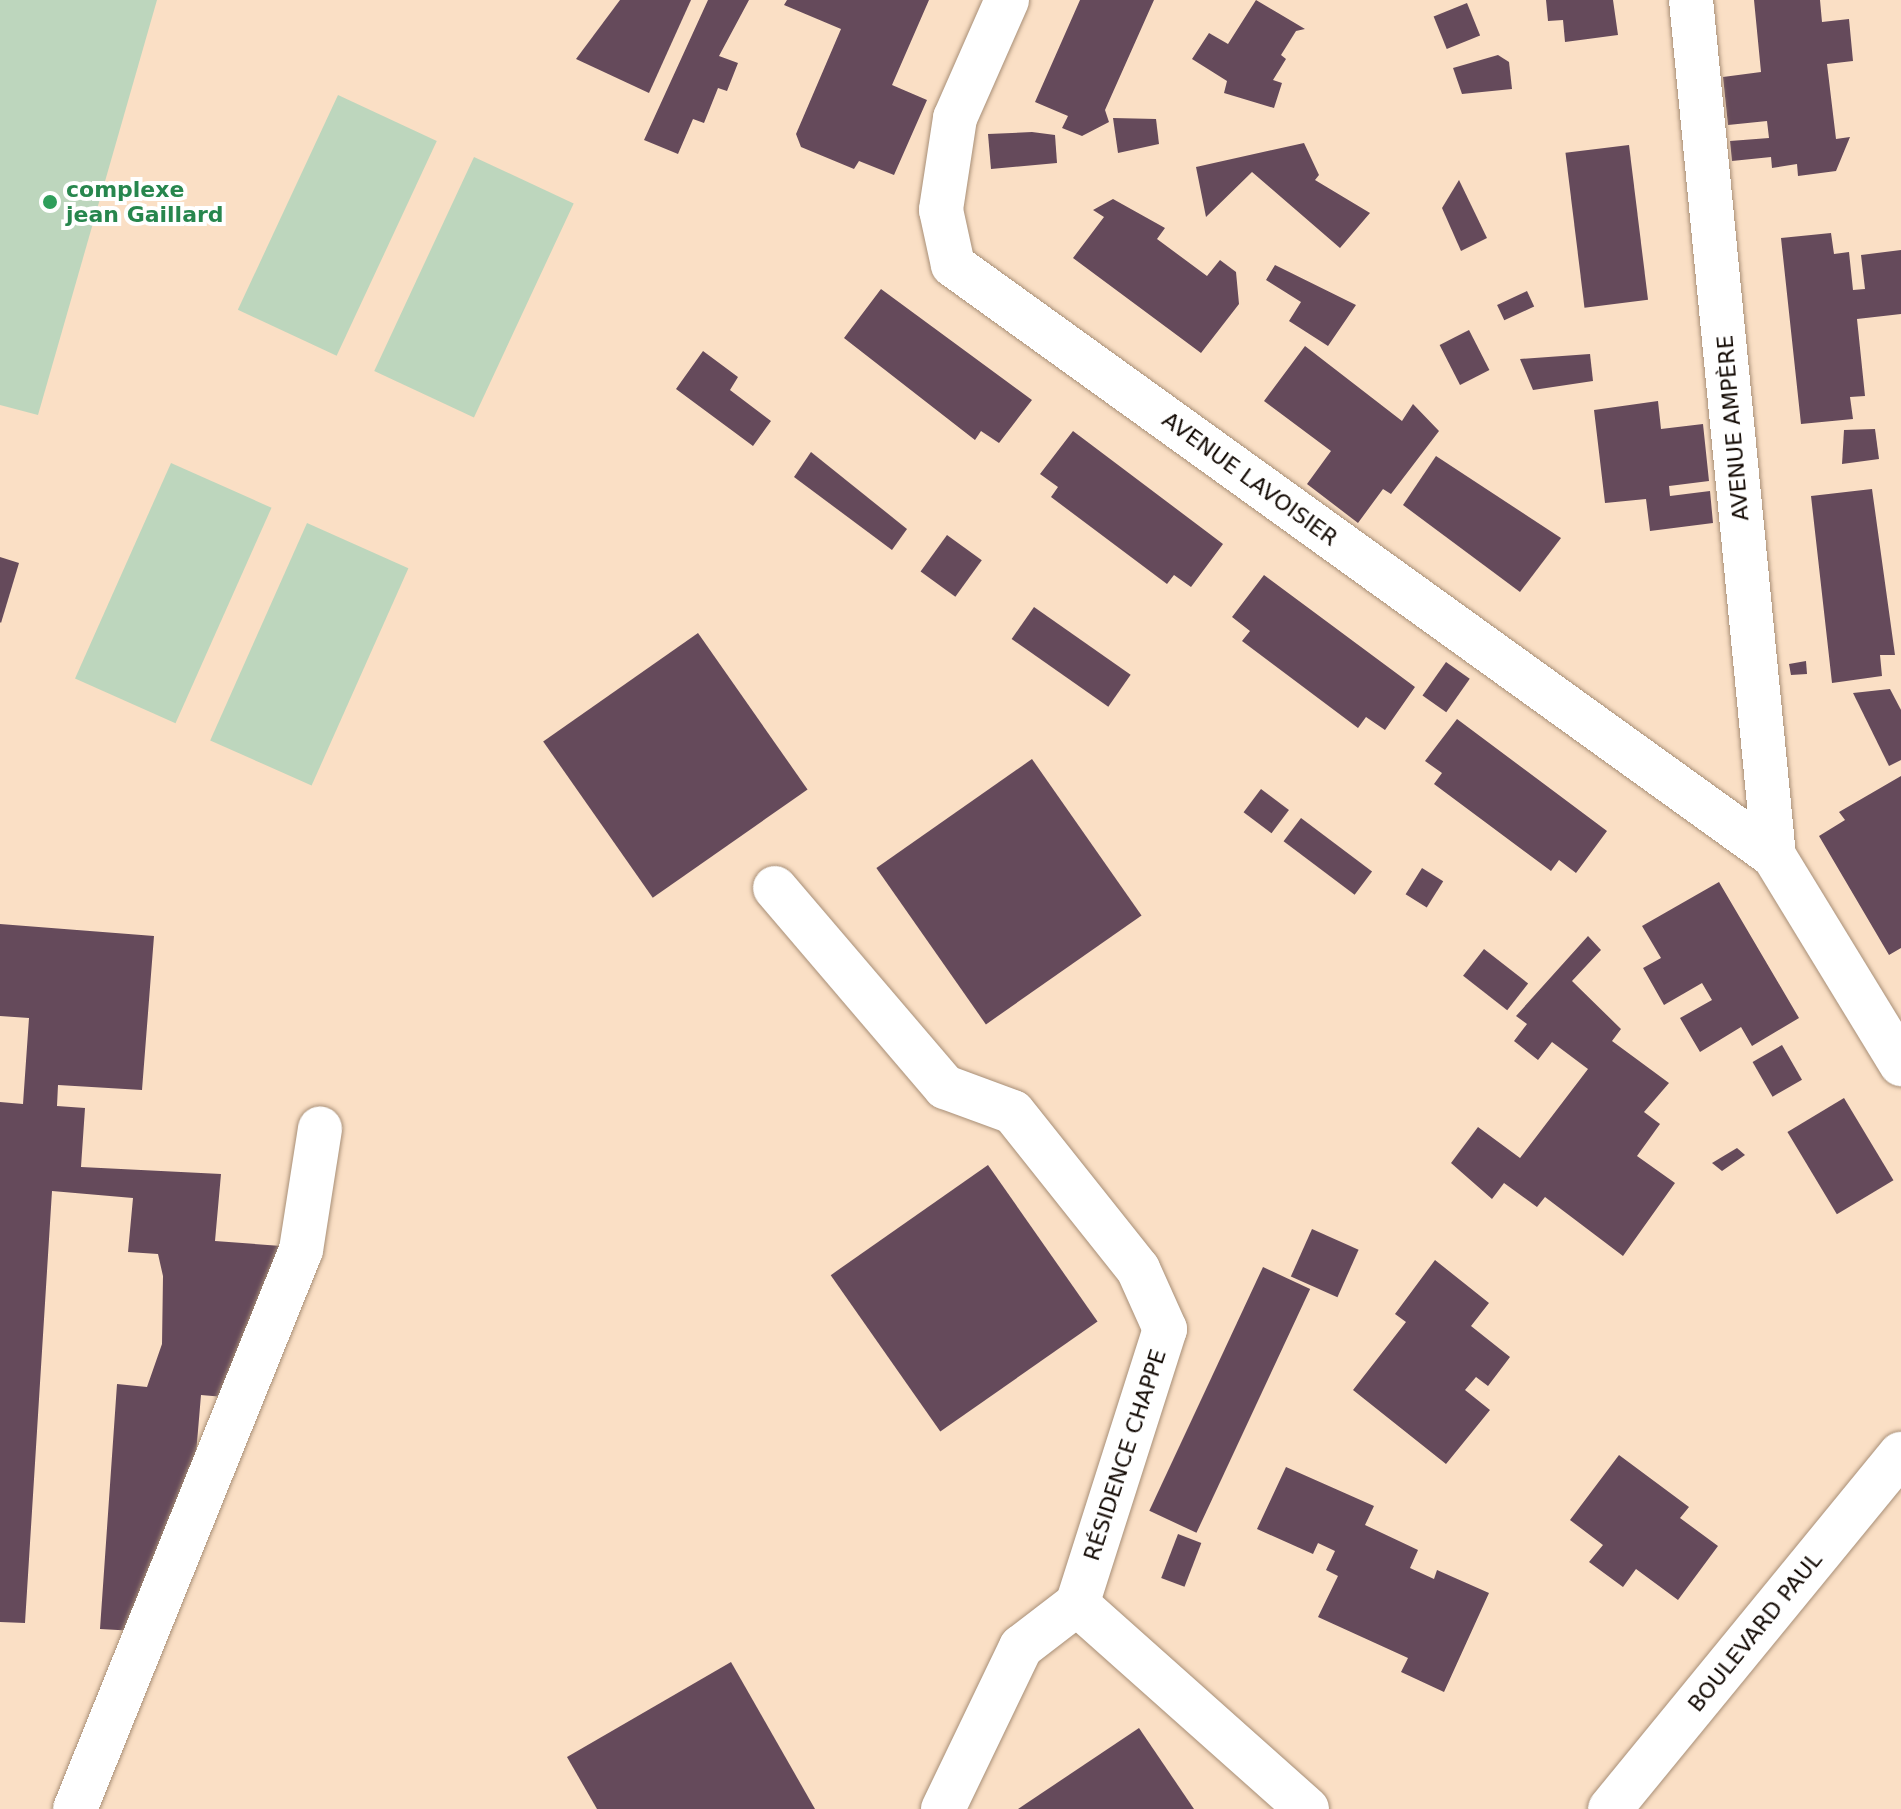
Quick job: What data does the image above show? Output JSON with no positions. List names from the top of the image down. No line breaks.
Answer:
{"streets":{"street":["AVENUE AMPÈRE","AVENUE LAVOISIER","RÉSIDENCE CHAPPE","BOULEVARD PAUL"]},"crossings":[["AVENUE AMPÈRE","AVENUE LAVOISIER"]],"places":["complexe jean Gaillard"]}
